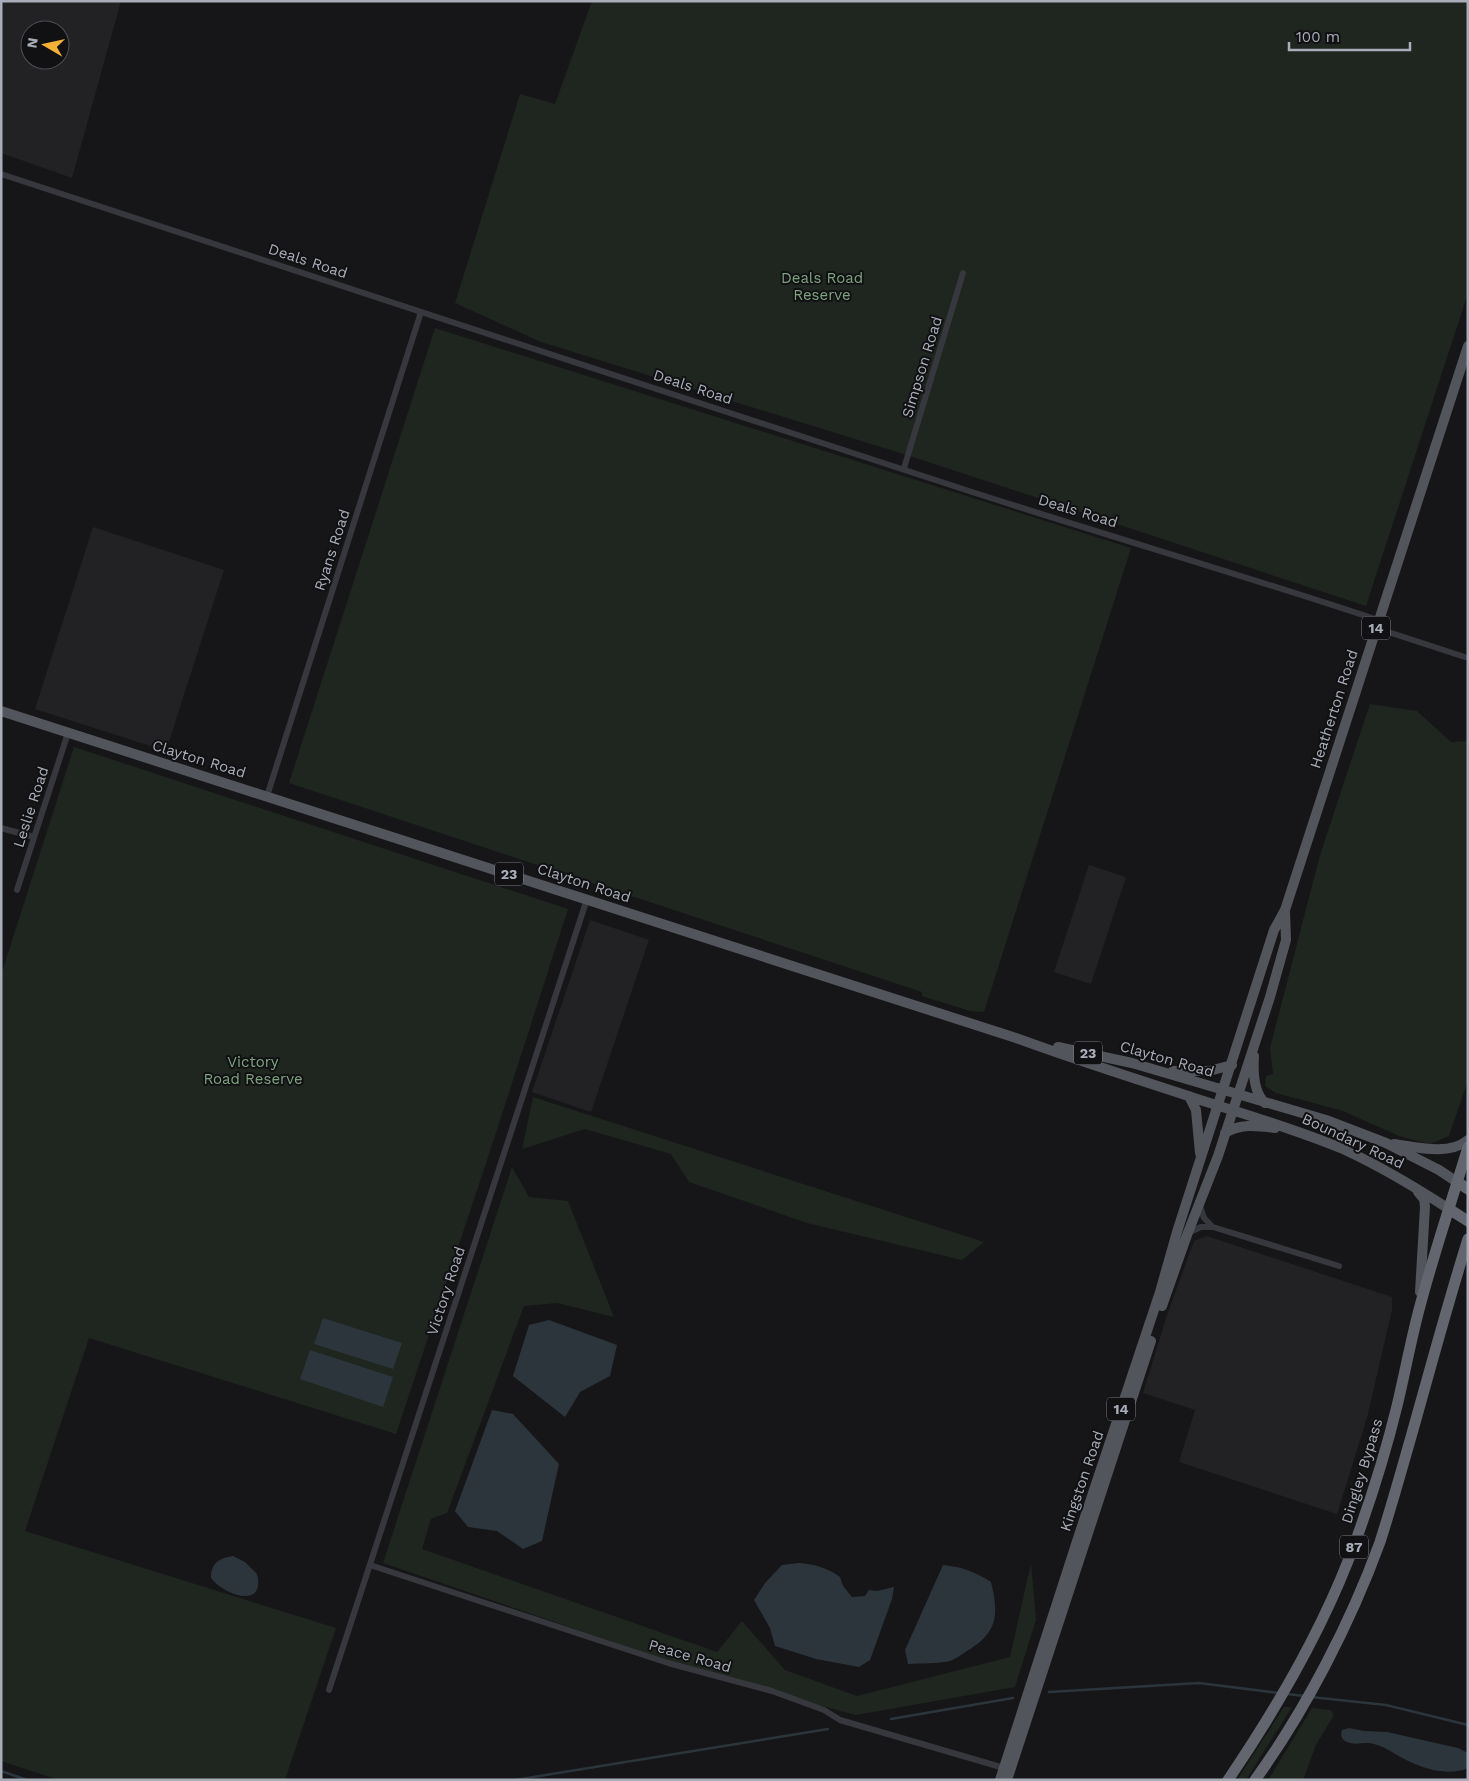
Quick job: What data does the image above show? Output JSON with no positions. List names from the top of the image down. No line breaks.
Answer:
{"streets":{"highway":["23","Boundary Road","Dingley Bypass","87"],"main road":["14","Heatherton Road","Clayton Road","Kingston Road"],"street":["Deals Road","Simpson Road","Ryans Road","Leslie Road","Victory Road","Peace Road"]},"crossings":[["Deals Road","Simpson Road"],["Deals Road","Ryans Road"],["Deals Road","Heatherton Road"],["Ryans Road","Clayton Road"],["Heatherton Road","Clayton Road"],["Heatherton Road","Boundary Road"],["Heatherton Road","Kingston Road"],["Clayton Road","Leslie Road"],["Clayton Road","Boundary Road"],["Clayton Road","Victory Road"],["Clayton Road","Kingston Road"],["Boundary Road","Dingley Bypass"],["Boundary Road","Kingston Road"],["Victory Road","Peace Road"],["Kingston Road","Peace Road"]],"parks":["Deals Road Reserve","Victory Road Reserve"],"scale_bar":"100 m","north":"left"}
